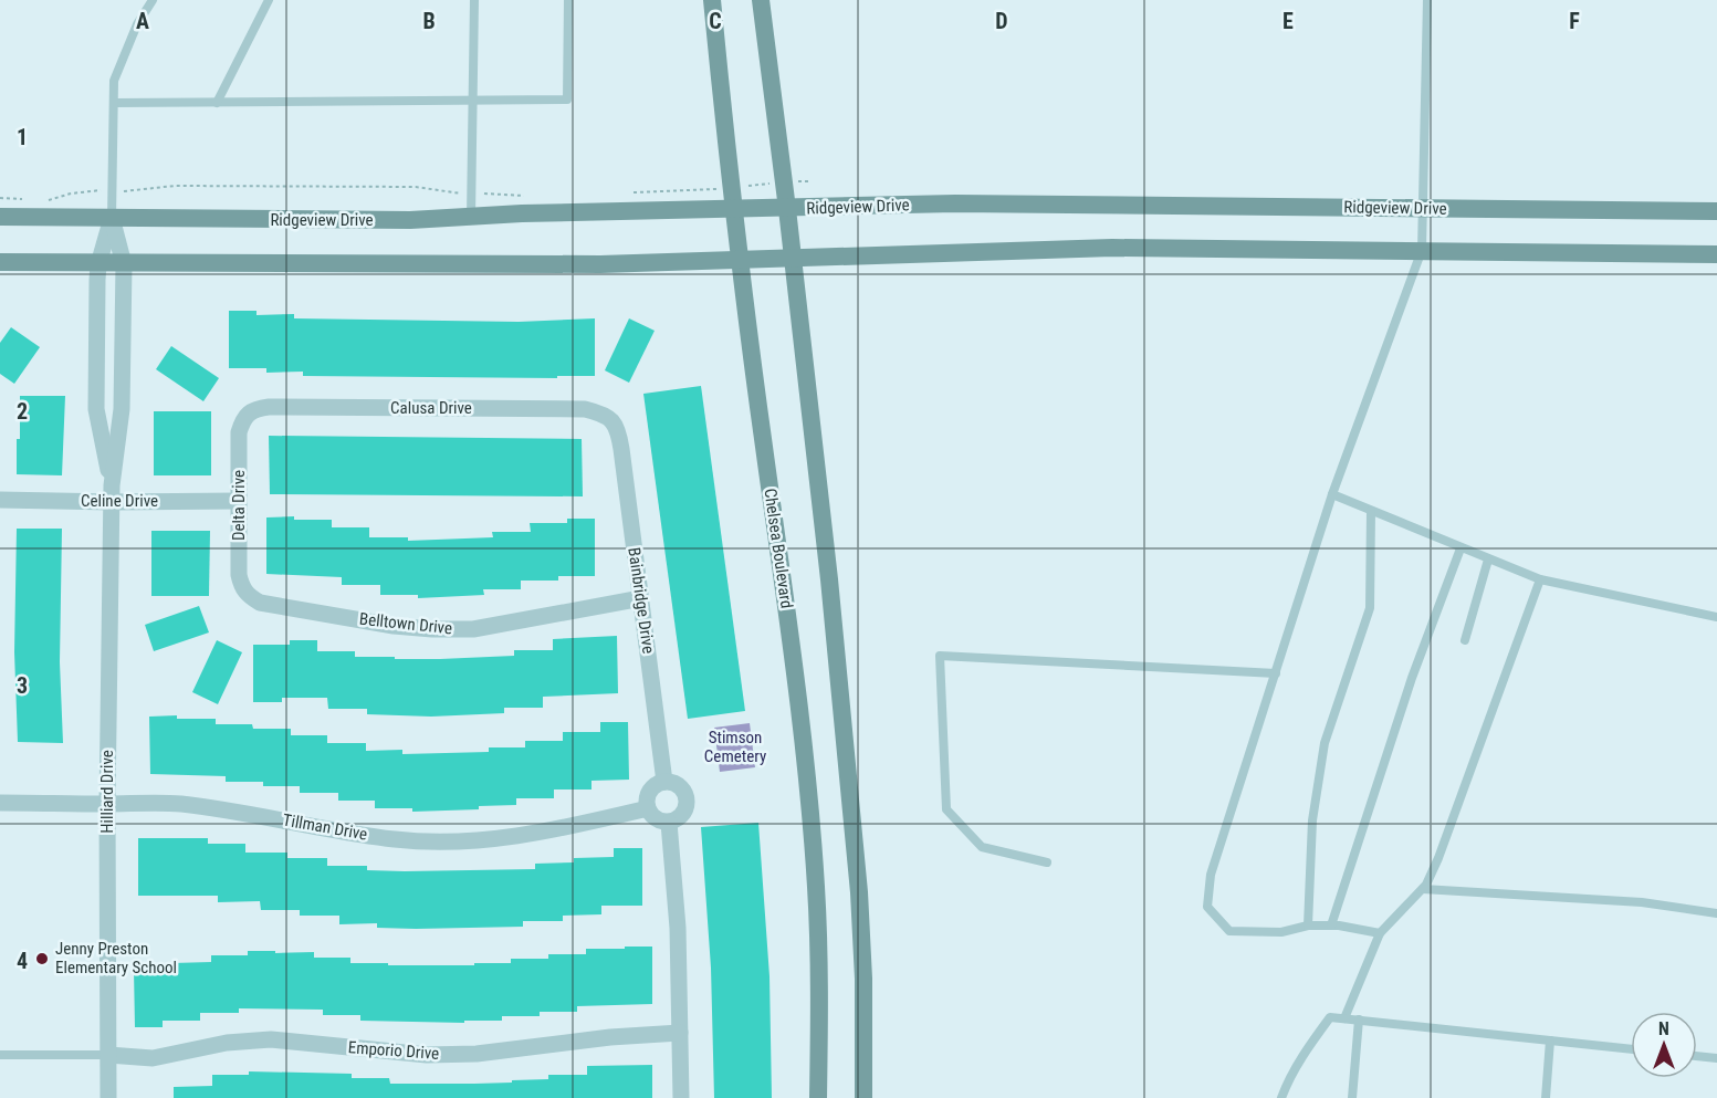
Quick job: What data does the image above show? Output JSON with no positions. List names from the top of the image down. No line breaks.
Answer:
{"streets":{"main road":["Ridgeview Drive","Chelsea Boulevard"],"street":["Calusa Drive","Celine Drive","Delta Drive","Bainbridge Drive","Belltown Drive","Hilliard Drive","Tillman Drive","Emporio Drive"]},"crossings":[["Ridgeview Drive","Chelsea Boulevard"],["Ridgeview Drive","Hilliard Drive"],["Calusa Drive","Delta Drive"],["Calusa Drive","Bainbridge Drive"],["Celine Drive","Delta Drive"],["Celine Drive","Hilliard Drive"],["Delta Drive","Belltown Drive"],["Bainbridge Drive","Belltown Drive"],["Bainbridge Drive","Tillman Drive"],["Hilliard Drive","Tillman Drive"],["Hilliard Drive","Emporio Drive"]],"parks":["Stimson Cemetery"],"places":["Jenny Preston Elementary School"],"north":"top","grid":{"columns":["A","B","C","D","E","F"],"rows":["1","2","3","4"]}}
